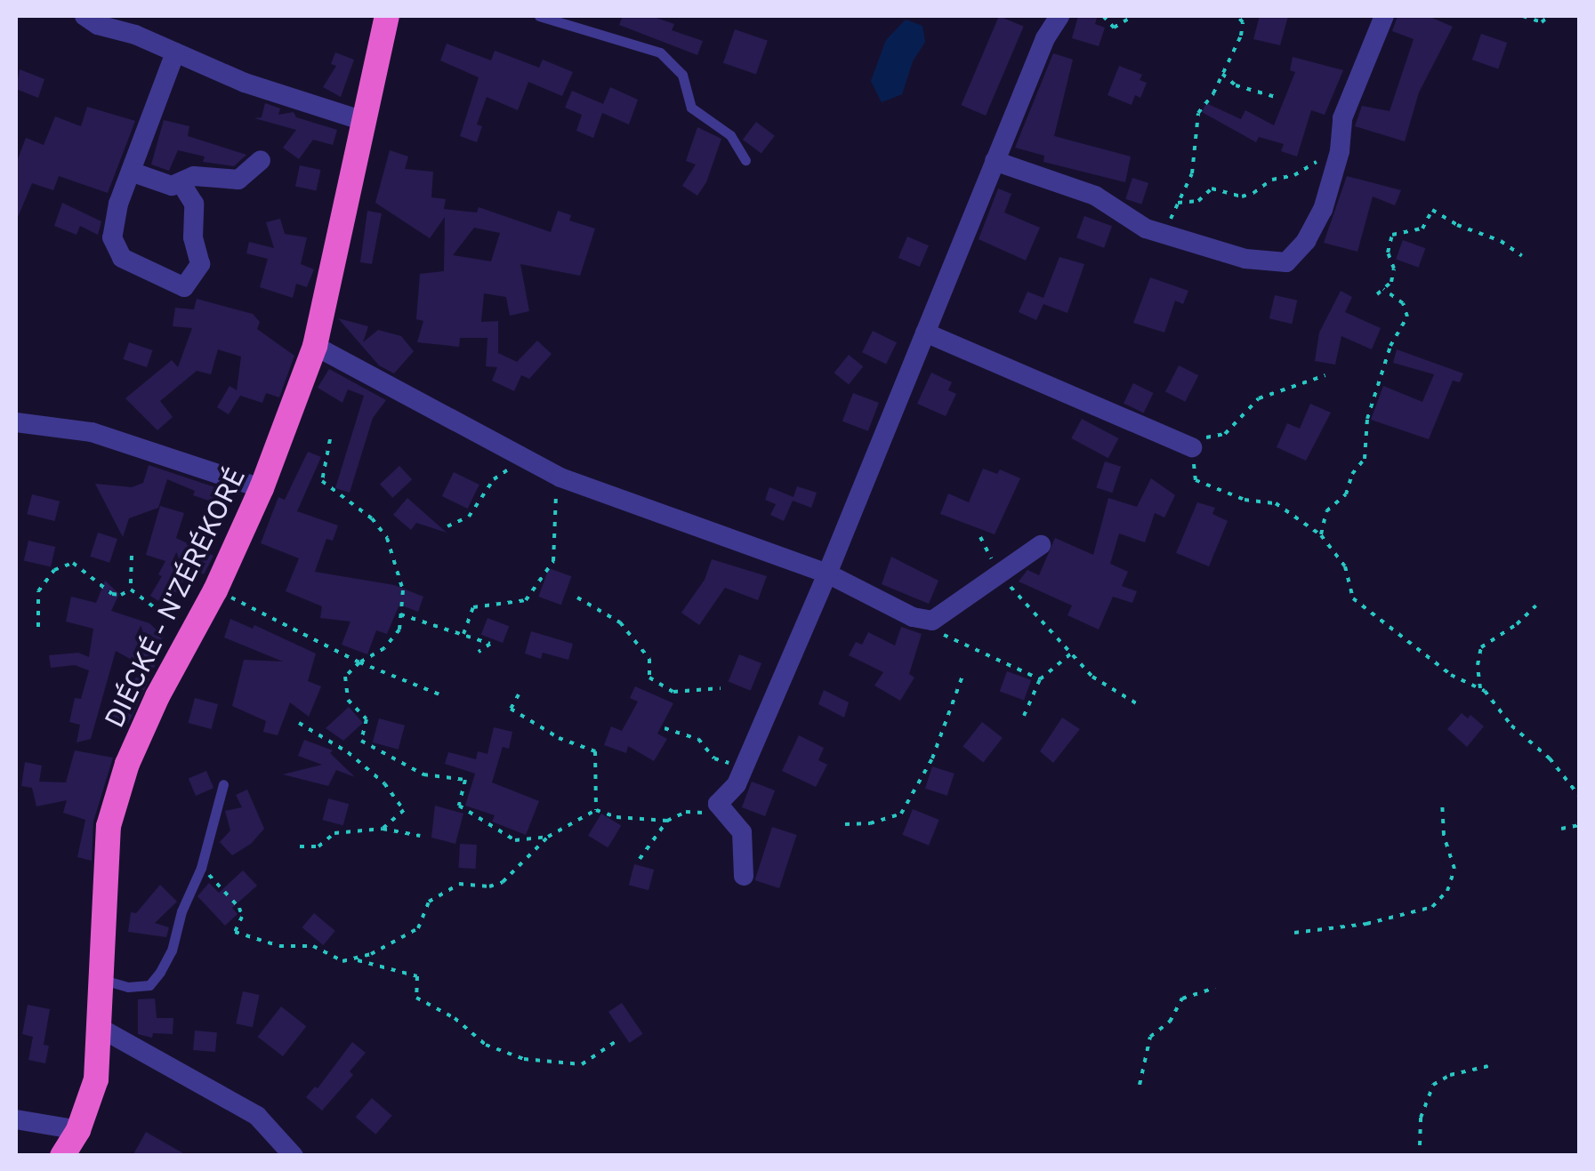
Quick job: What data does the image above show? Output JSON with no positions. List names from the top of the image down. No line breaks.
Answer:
{"streets":{"highway":["DIÉCKÉ - N'ZÉRÉKORÉ"]}}
